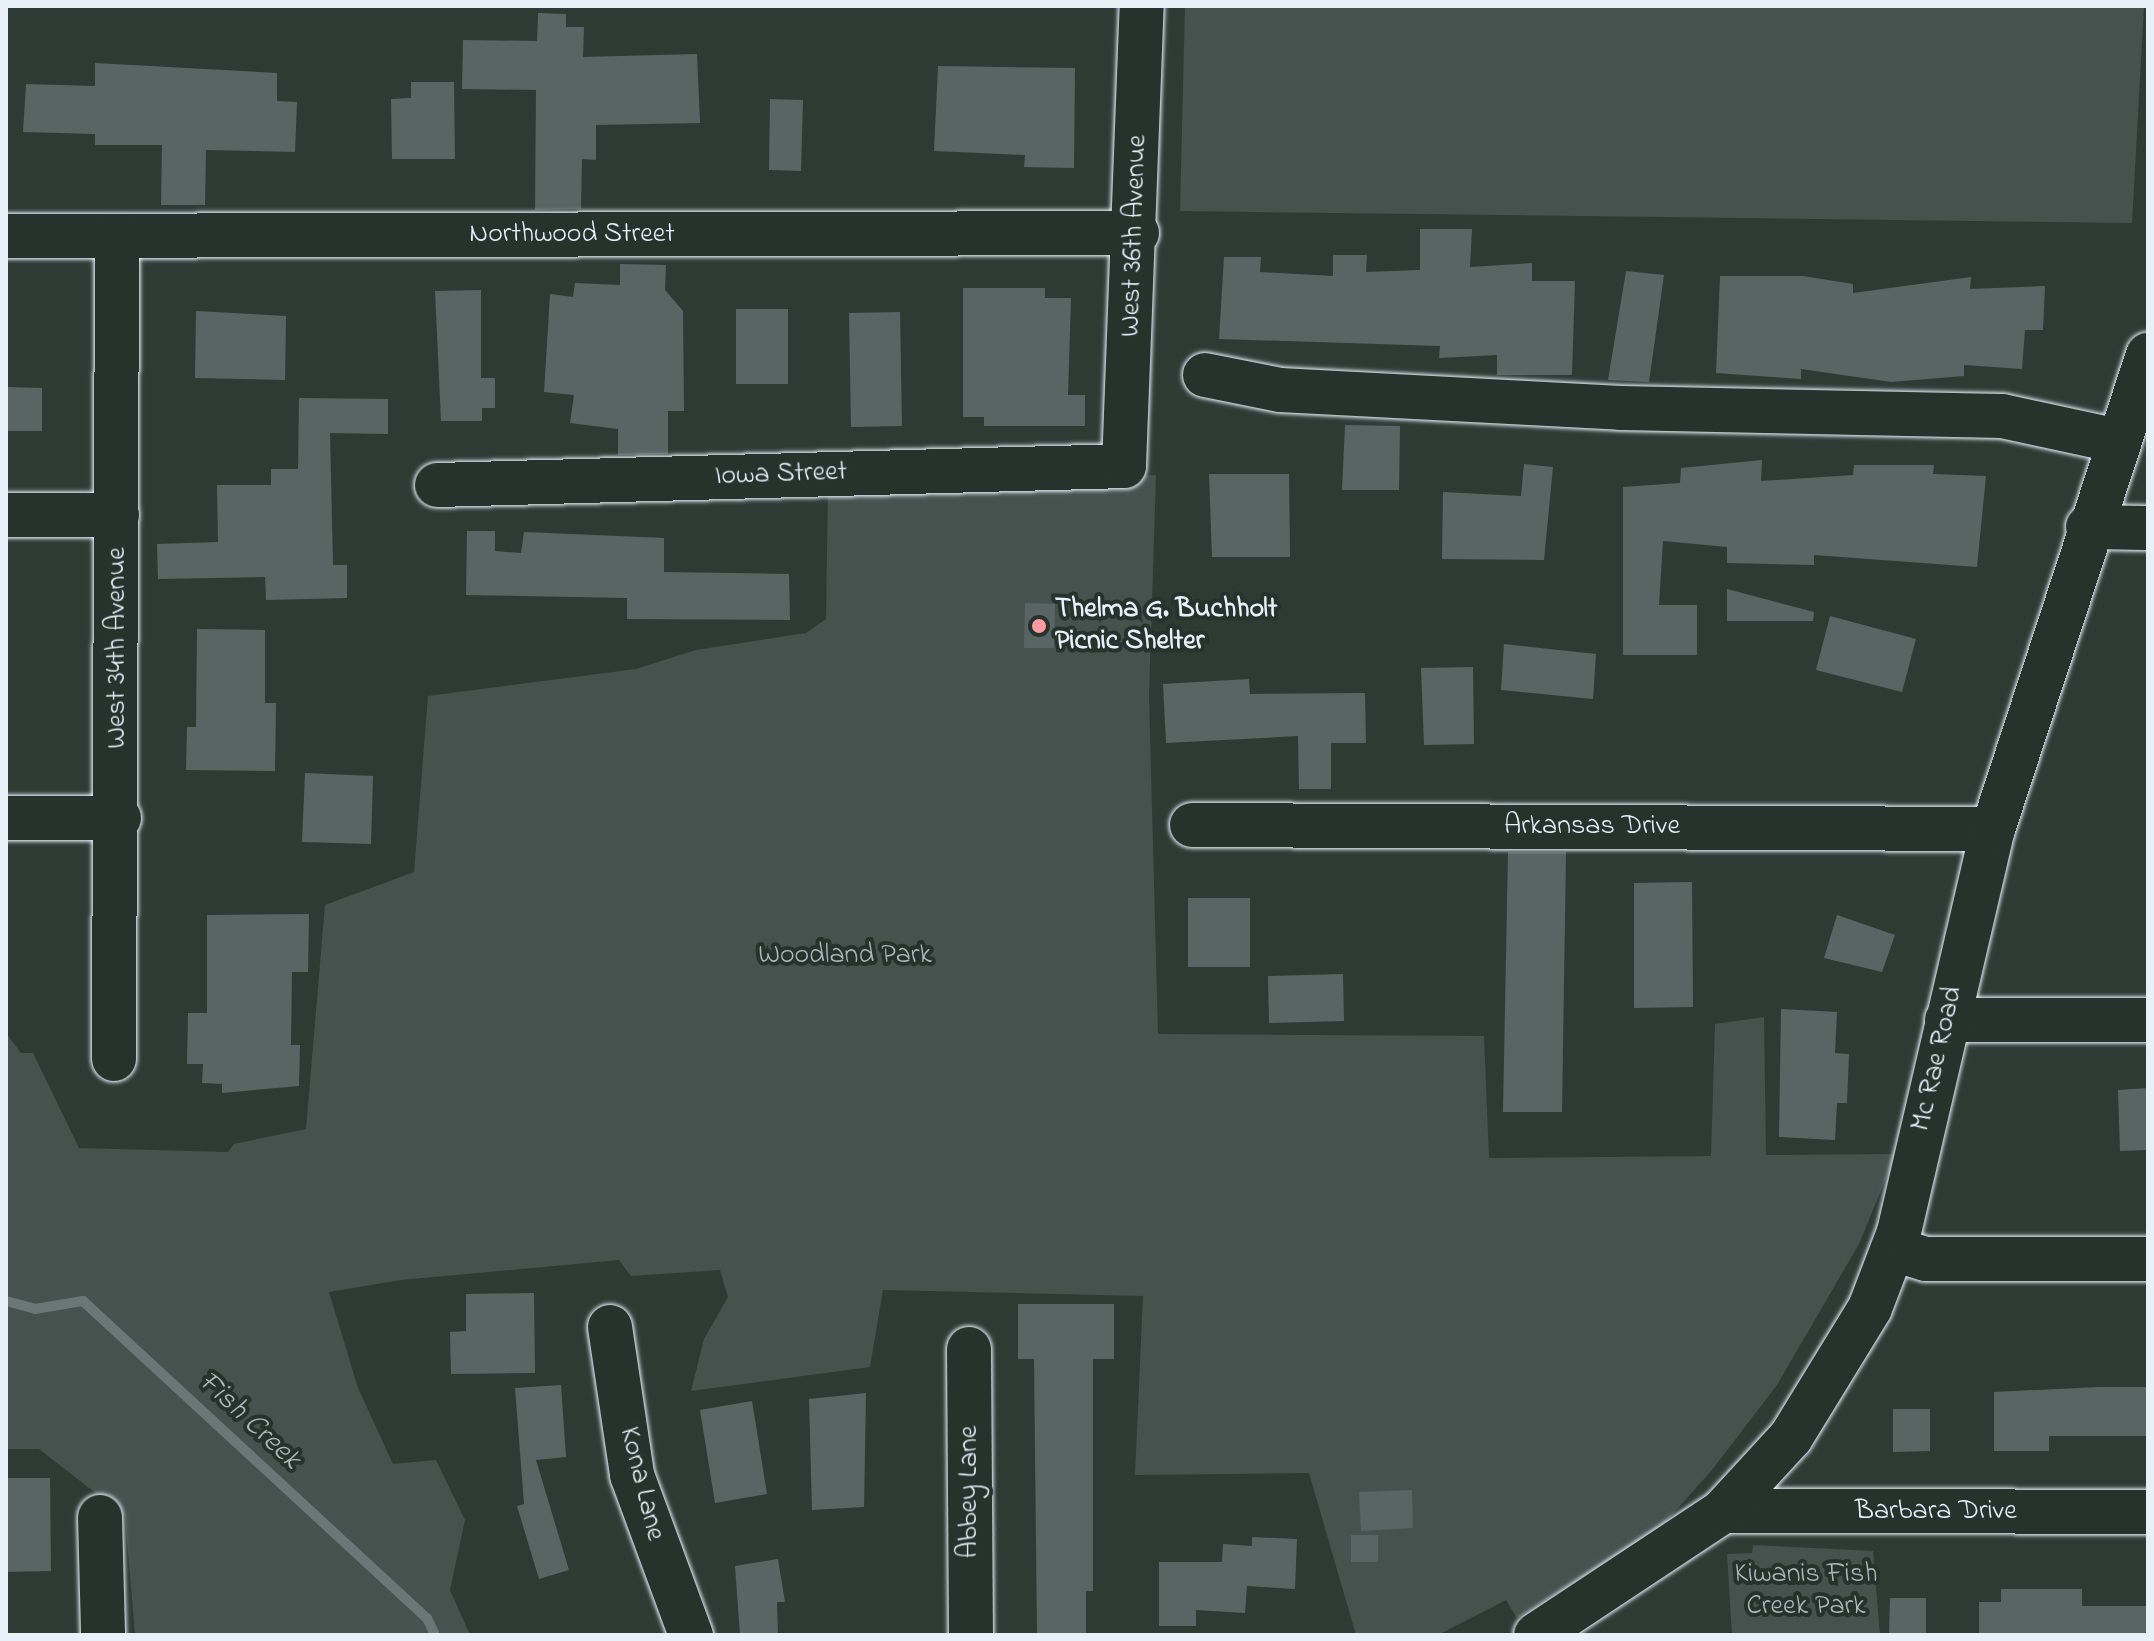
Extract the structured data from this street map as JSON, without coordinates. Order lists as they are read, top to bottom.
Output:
{
  "streets": {
    "street": [
      "Northwood Street",
      "West 36th Avenue",
      "Iowa Street",
      "West 34th Avenue",
      "Arkansas Drive",
      "Mc Rae Road",
      "Kona Lane",
      "Abbey Lane",
      "Barbara Drive"
    ]
  },
  "crossings": [
    ["Northwood Street", "West 36th Avenue"],
    ["Northwood Street", "West 34th Avenue"],
    ["West 36th Avenue", "Iowa Street"],
    ["Arkansas Drive", "Mc Rae Road"],
    ["Mc Rae Road", "Barbara Drive"]
  ],
  "water": ["Fish Creek"],
  "parks": ["Woodland Park", "Kiwanis Fish Creek Park"],
  "places": ["Thelma G. Buchholt Picnic Shelter"]
}
